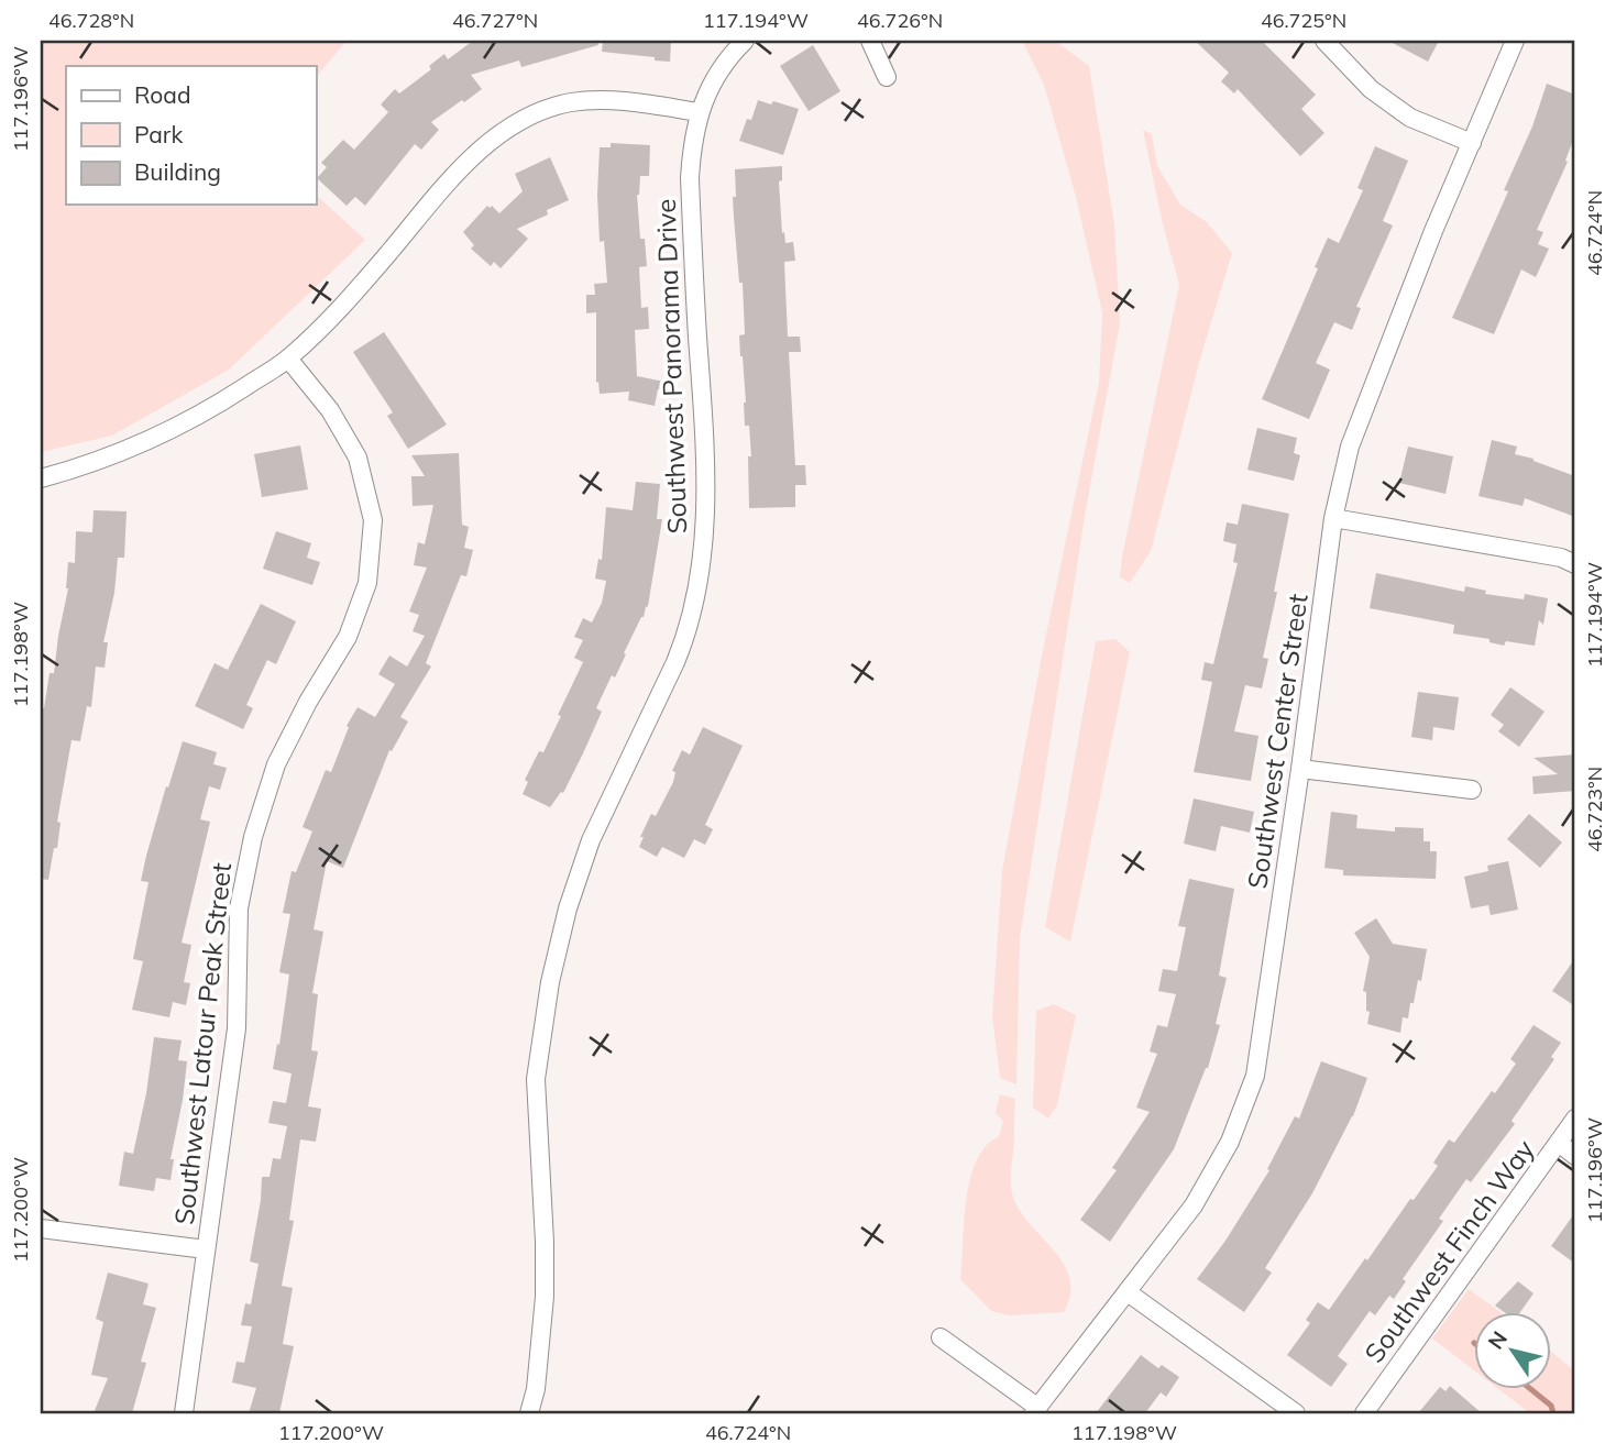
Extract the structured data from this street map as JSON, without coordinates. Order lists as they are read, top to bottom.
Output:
{
  "streets": {
    "street": [
      "Southwest Panorama Drive",
      "Southwest Center Street",
      "Southwest Latour Peak Street",
      "Southwest Finch Way"
    ]
  },
  "legend": ["Road", "Park", "Building"],
  "north": "top left",
  "coordinates": [
    "46.728°N",
    "46.727°N",
    "117.194°W",
    "46.726°N",
    "46.725°N",
    "117.196°W",
    "46.724°N",
    "117.198°W",
    "46.723°N",
    "117.200°W"
  ]
}
